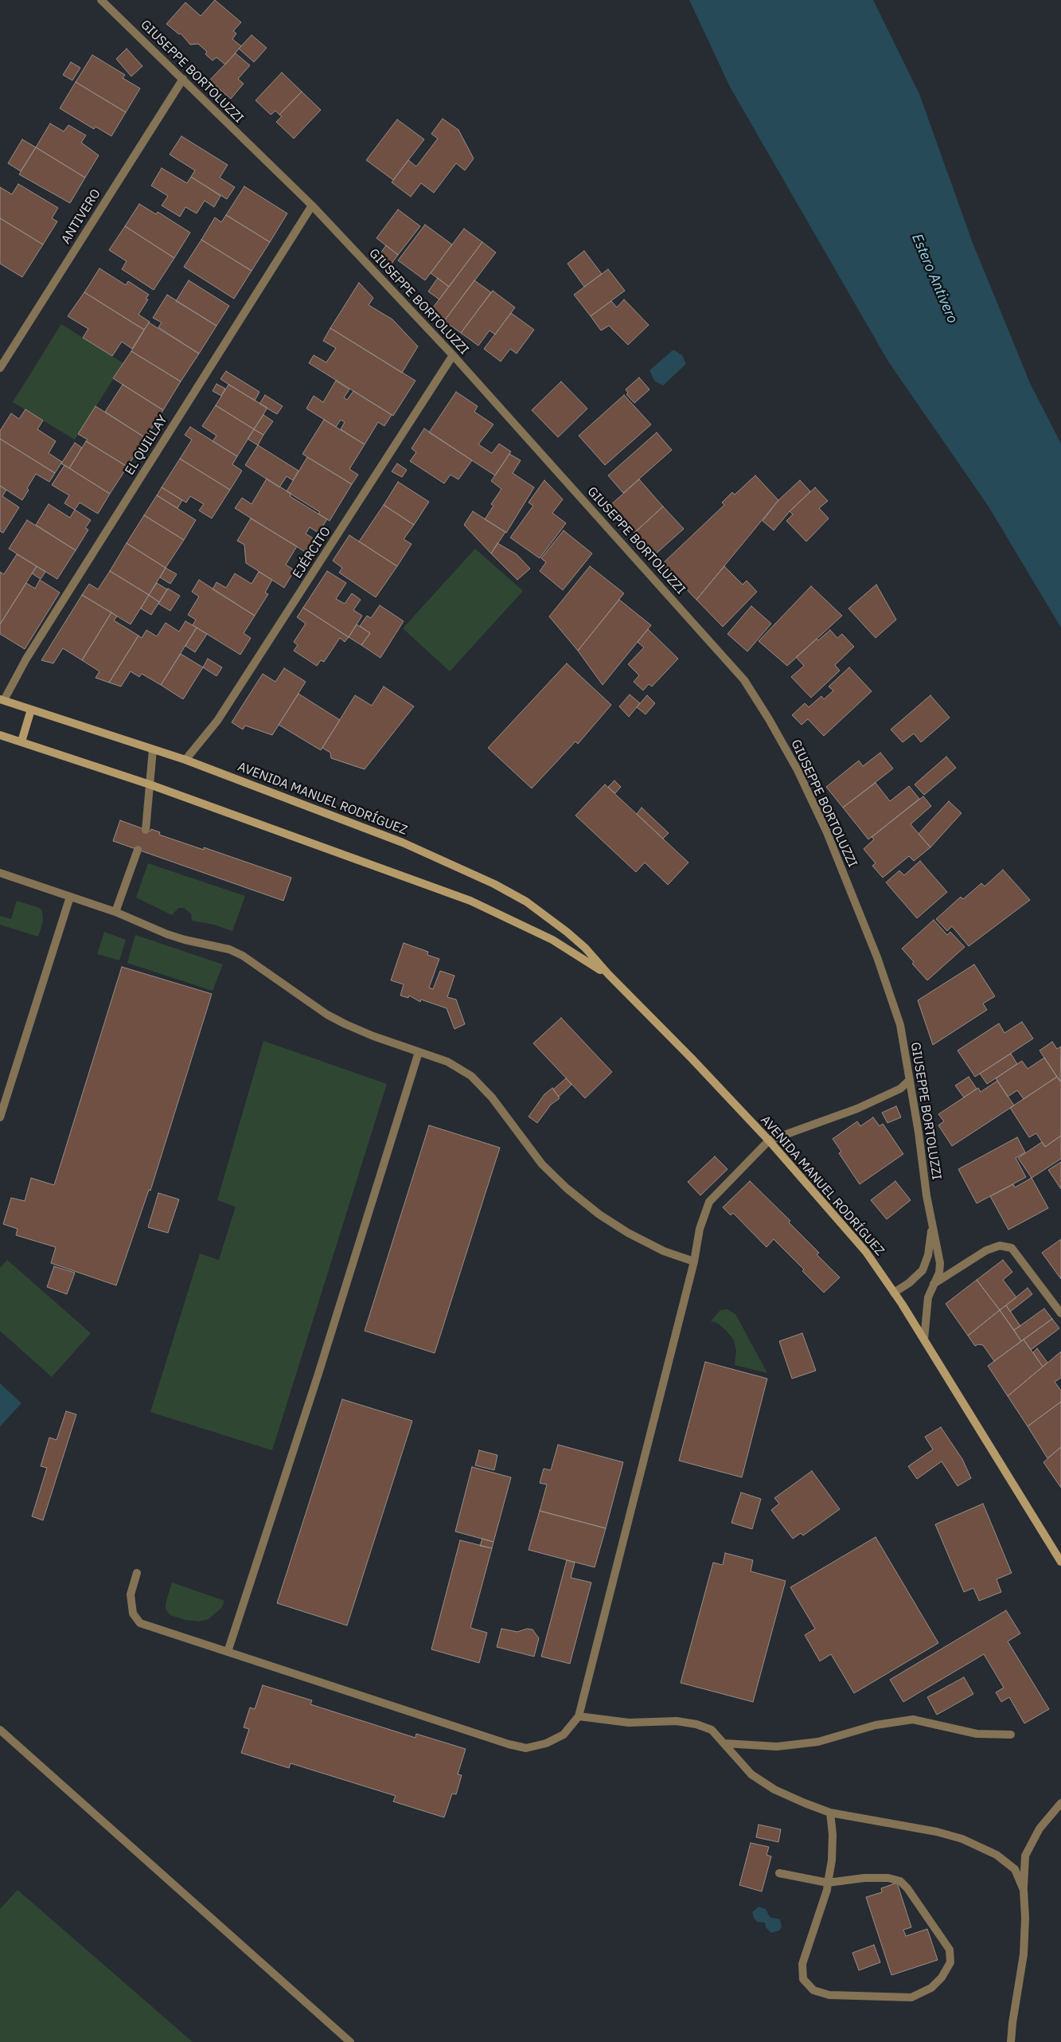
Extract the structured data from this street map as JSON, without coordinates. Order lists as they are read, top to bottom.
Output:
{
  "streets": {
    "main road": ["AVENIDA MANUEL RODRÍGUEZ"],
    "street": [
      "GIUSEPPE BORTOLUZZI",
      "ANTIVERO",
      "EL QUILLAY",
      "EJÉRCITO"
    ]
  },
  "crossings": [
    ["GIUSEPPE BORTOLUZZI", "ANTIVERO"],
    ["GIUSEPPE BORTOLUZZI", "EL QUILLAY"],
    ["GIUSEPPE BORTOLUZZI", "EJÉRCITO"],
    ["EL QUILLAY", "AVENIDA MANUEL RODRÍGUEZ"],
    ["EJÉRCITO", "AVENIDA MANUEL RODRÍGUEZ"]
  ],
  "water": ["Estero Antivero"]
}
